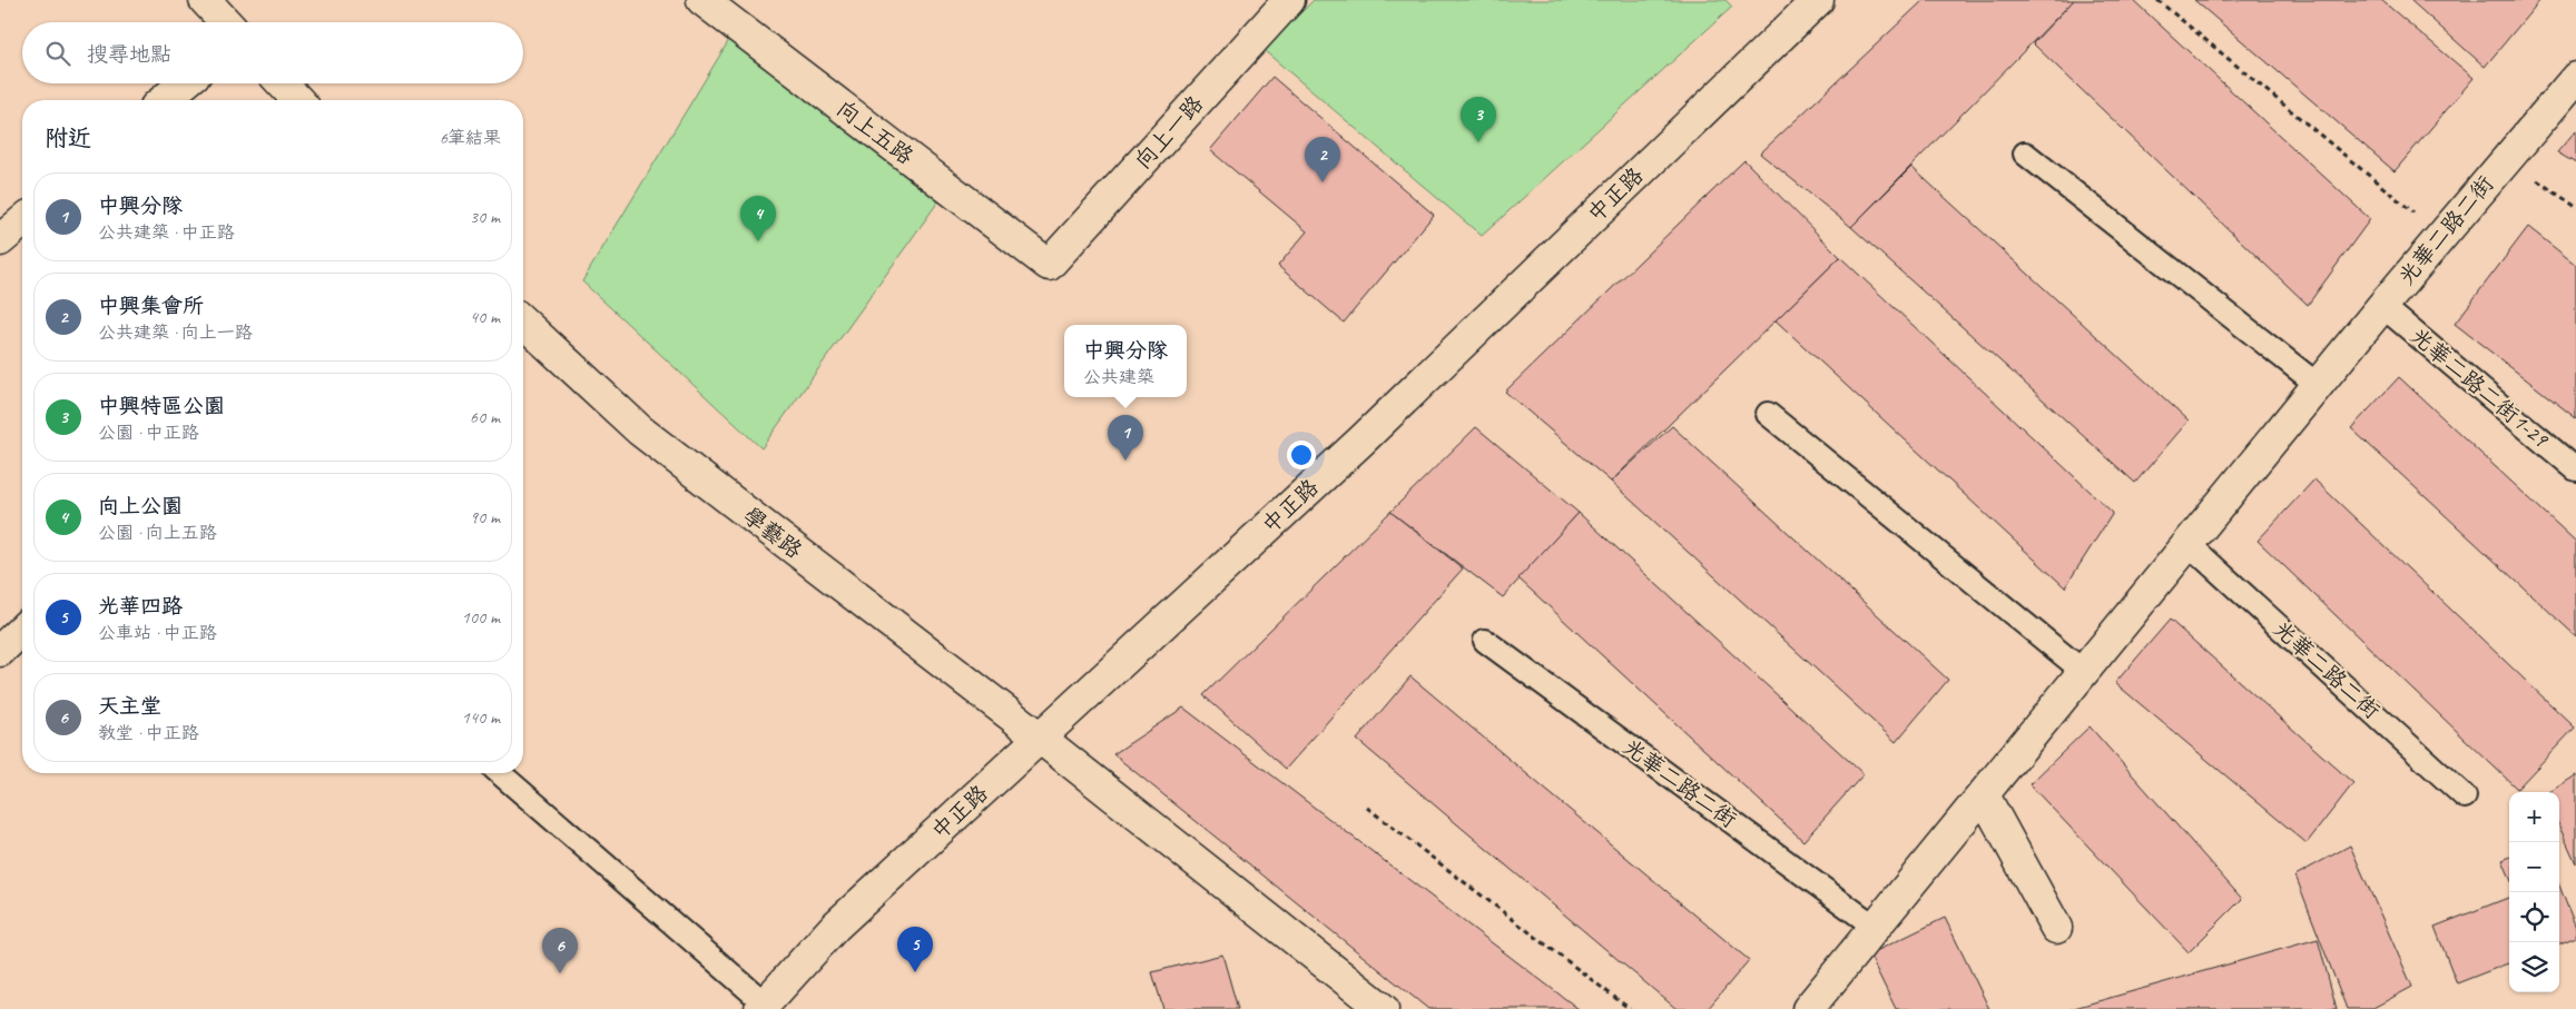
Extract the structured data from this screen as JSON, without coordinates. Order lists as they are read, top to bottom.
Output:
{
  "streets": {
    "street": [
      "向上五路",
      "向上一路",
      "中正路",
      "光華二路二街",
      "學藝路"
    ],
    "lane": ["光華二路二街1-29"]
  },
  "crossings": [
    ["向上五路", "向上一路"],
    ["中正路", "學藝路"],
    ["光華二路二街", "光華二路二街1-29"]
  ],
  "page": {
    "search": "搜尋地點",
    "pins": [
      "3",
      "2",
      "4",
      "1",
      "5",
      "6"
    ],
    "heading": ["附近", "6筆結果"],
    "list": [
      {
        "mark": "1",
        "name": "中興分隊",
        "note": "公共建築 · 中正路",
        "value": "30 m"
      },
      {
        "mark": "2",
        "name": "中興集會所",
        "note": "公共建築 · 向上一路",
        "value": "40 m"
      },
      {
        "mark": "3",
        "name": "中興特區公園",
        "note": "公園 · 中正路",
        "value": "60 m"
      },
      {
        "mark": "4",
        "name": "向上公園",
        "note": "公園 · 向上五路",
        "value": "90 m"
      },
      {
        "mark": "5",
        "name": "光華四路",
        "note": "公車站 · 中正路",
        "value": "100 m"
      },
      {
        "mark": "6",
        "name": "天主堂",
        "note": "教堂 · 中正路",
        "value": "140 m"
      }
    ],
    "popup": ["中興分隊", "公共建築"],
    "map_buttons": ["+", "−"]
  }
}
